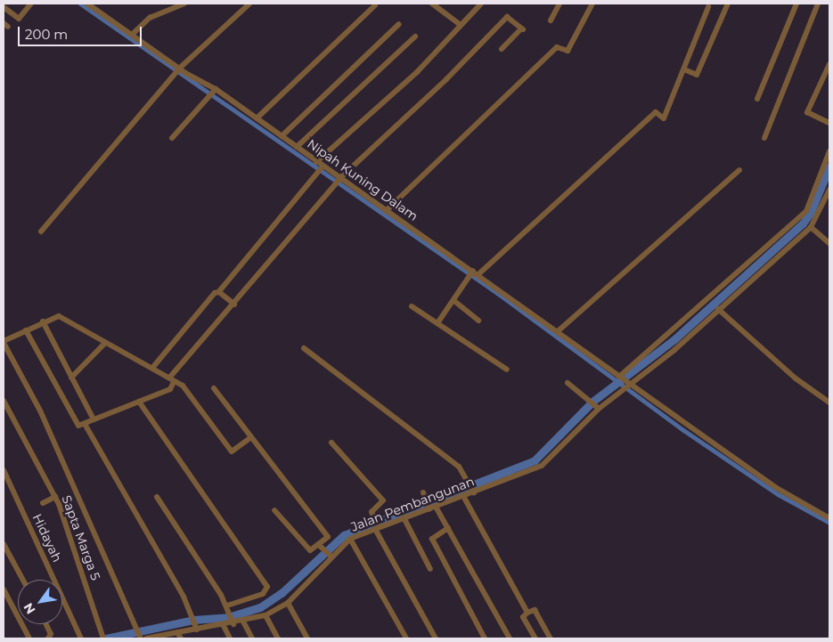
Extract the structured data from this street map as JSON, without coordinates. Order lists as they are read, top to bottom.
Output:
{
  "streets": {
    "street": [
      "Nipah Kuning Dalam",
      "Jalan Pembangunan",
      "Hidayah",
      "Sapta Marga 5"
    ]
  },
  "crossings": [
    ["Nipah Kuning Dalam", "Jalan Pembangunan"]
  ],
  "scale_bar": "200 m",
  "north": "bottom left"
}
